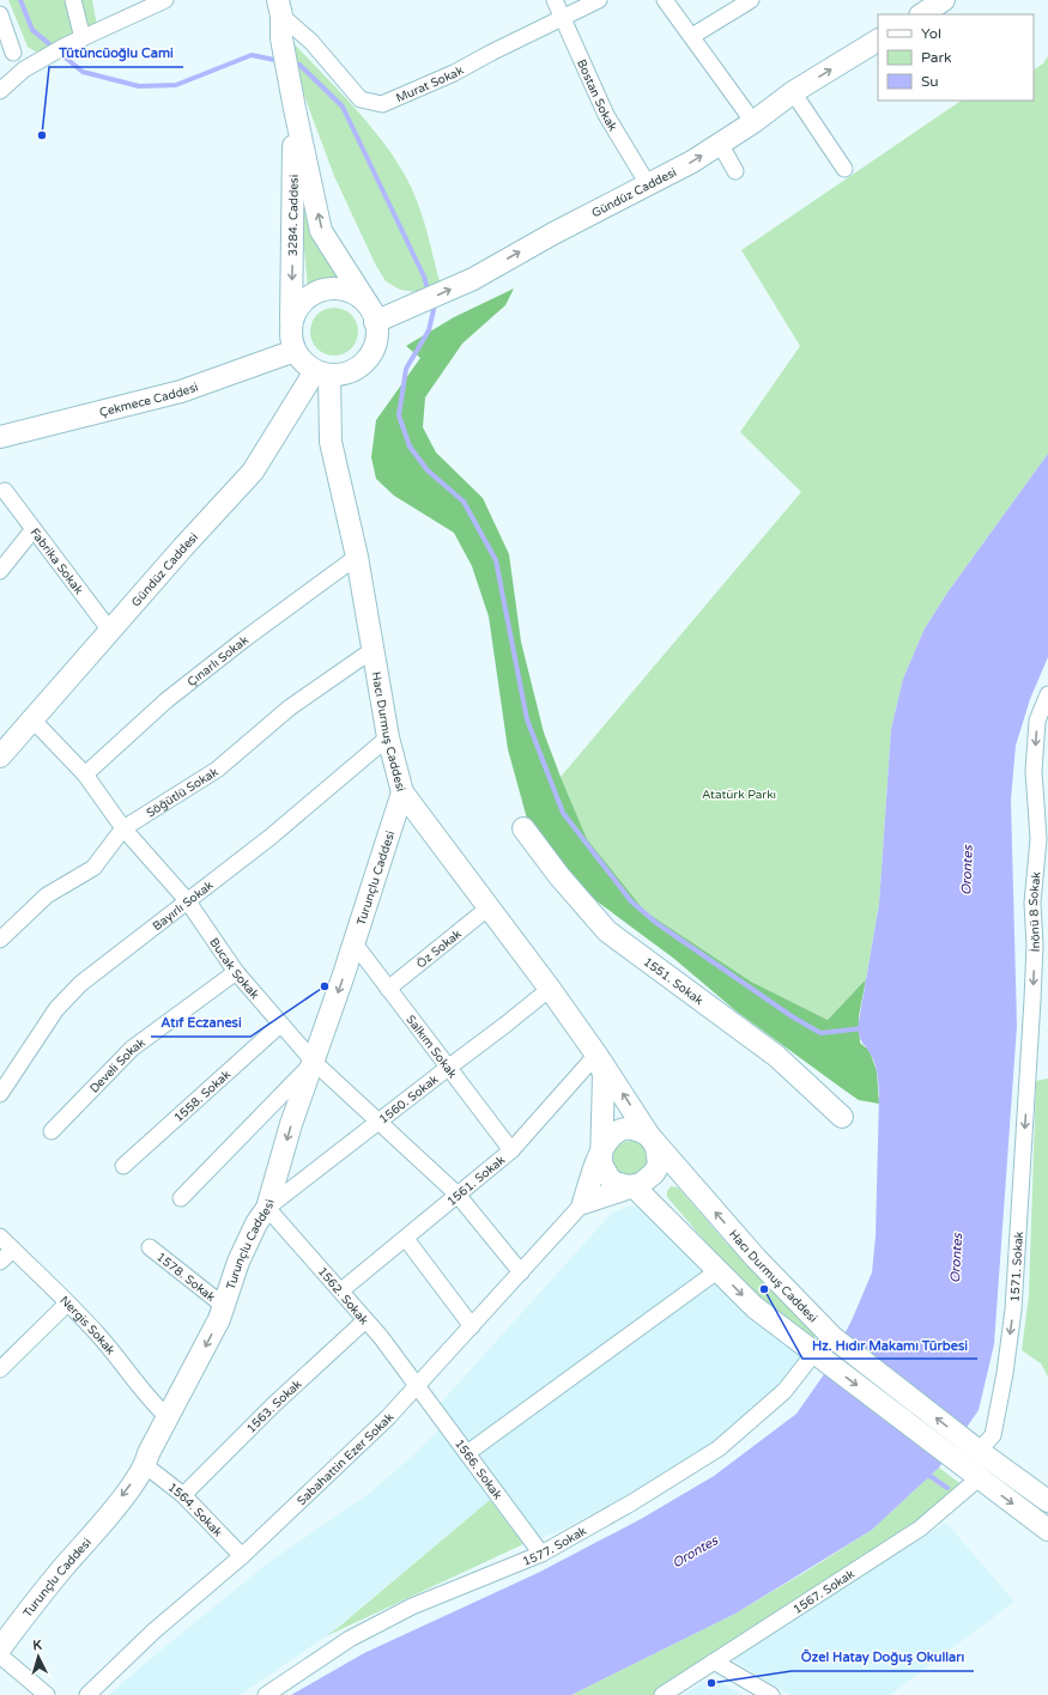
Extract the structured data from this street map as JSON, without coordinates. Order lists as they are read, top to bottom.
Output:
{
  "streets": {
    "main road": [
      "Gündüz Caddesi",
      "3284. Caddesi",
      "Çekmece Caddesi",
      "Hacı Durmuş Caddesi",
      "Turunçlu Caddesi",
      "1551. Sokak",
      "Sabahattin Ezer Sokak"
    ],
    "street": [
      "Murat Sokak",
      "Bostan Sokak",
      "Fabrika Sokak",
      "Çınarlı Sokak",
      "Söğütlü Sokak",
      "Bayırlı Sokak",
      "İnönü 8 Sokak",
      "Öz Sokak",
      "Bucak Sokak",
      "Salkım Sokak",
      "Develi Sokak",
      "1558. Sokak",
      "1560. Sokak",
      "1561. Sokak",
      "1571. Sokak",
      "1578. Sokak",
      "1562. Sokak",
      "Nergis Sokak",
      "1563. Sokak",
      "1566. Sokak",
      "1564. Sokak",
      "1577. Sokak",
      "1567. Sokak"
    ]
  },
  "crossings": [
    ["Murat Sokak", "Bostan Sokak"],
    ["Murat Sokak", "3284. Caddesi"],
    ["Bostan Sokak", "Gündüz Caddesi"],
    ["Gündüz Caddesi", "3284. Caddesi"],
    ["Gündüz Caddesi", "Çekmece Caddesi"],
    ["Gündüz Caddesi", "Fabrika Sokak"],
    ["Gündüz Caddesi", "Hacı Durmuş Caddesi"],
    ["Gündüz Caddesi", "Bucak Sokak"],
    ["3284. Caddesi", "Çekmece Caddesi"],
    ["3284. Caddesi", "Hacı Durmuş Caddesi"],
    ["Çekmece Caddesi", "Hacı Durmuş Caddesi"],
    ["Çınarlı Sokak", "Hacı Durmuş Caddesi"],
    ["Çınarlı Sokak", "Bucak Sokak"],
    ["Hacı Durmuş Caddesi", "Söğütlü Sokak"],
    ["Hacı Durmuş Caddesi", "Turunçlu Caddesi"],
    ["Hacı Durmuş Caddesi", "Bayırlı Sokak"],
    ["Hacı Durmuş Caddesi", "Öz Sokak"],
    ["Hacı Durmuş Caddesi", "1560. Sokak"],
    ["Hacı Durmuş Caddesi", "1561. Sokak"],
    ["Hacı Durmuş Caddesi", "1571. Sokak"],
    ["Hacı Durmuş Caddesi", "Sabahattin Ezer Sokak"],
    ["Hacı Durmuş Caddesi", "1577. Sokak"],
    ["Hacı Durmuş Caddesi", "1567. Sokak"],
    ["Söğütlü Sokak", "Bucak Sokak"],
    ["Turunçlu Caddesi", "Bucak Sokak"],
    ["Turunçlu Caddesi", "Salkım Sokak"],
    ["Turunçlu Caddesi", "1560. Sokak"],
    ["Turunçlu Caddesi", "1578. Sokak"],
    ["Turunçlu Caddesi", "1562. Sokak"],
    ["Turunçlu Caddesi", "Nergis Sokak"],
    ["Turunçlu Caddesi", "1564. Sokak"],
    ["Bayırlı Sokak", "Bucak Sokak"],
    ["İnönü 8 Sokak", "1571. Sokak"],
    ["Öz Sokak", "Salkım Sokak"],
    ["Bucak Sokak", "Develi Sokak"],
    ["Bucak Sokak", "1558. Sokak"],
    ["Bucak Sokak", "1560. Sokak"],
    ["Bucak Sokak", "1561. Sokak"],
    ["Bucak Sokak", "Sabahattin Ezer Sokak"],
    ["Salkım Sokak", "1560. Sokak"],
    ["Salkım Sokak", "1561. Sokak"],
    ["1560. Sokak", "1562. Sokak"],
    ["1561. Sokak", "1562. Sokak"],
    ["1562. Sokak", "1563. Sokak"],
    ["1562. Sokak", "Sabahattin Ezer Sokak"],
    ["1562. Sokak", "1566. Sokak"],
    ["1563. Sokak", "1564. Sokak"],
    ["Sabahattin Ezer Sokak", "1566. Sokak"],
    ["Sabahattin Ezer Sokak", "1564. Sokak"],
    ["1566. Sokak", "1577. Sokak"]
  ],
  "one_way": [
    "Gündüz Caddesi",
    "Turunçlu Caddesi",
    "İnönü 8 Sokak",
    "1571. Sokak"
  ],
  "water": ["Orontes"],
  "parks": ["Atatürk Parkı"],
  "places": [
    "Tütüncüoğlu Cami",
    "Atıf Eczanesi",
    "Hz. Hıdır Makamı Türbesi",
    "Özel Hatay Doğuş Okulları"
  ],
  "legend": ["Yol", "Park", "Su"],
  "north": "top"
}
